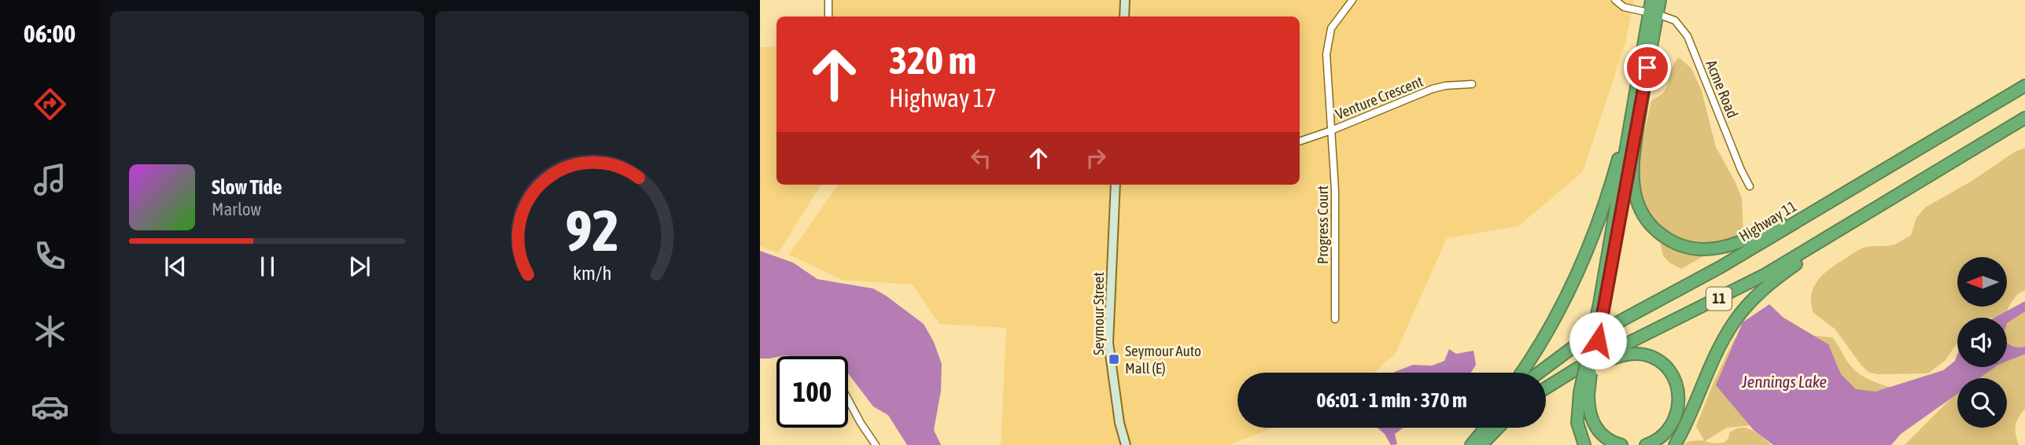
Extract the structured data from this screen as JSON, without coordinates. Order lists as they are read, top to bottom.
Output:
{
  "streets": {
    "highway": ["Highway 11", "11"],
    "street": [
      "Acme Road",
      "Venture Crescent",
      "Progress Court",
      "Seymour Street"
    ]
  },
  "crossings": [
    ["Venture Crescent", "Progress Court"]
  ],
  "water": ["Jennings Lake"],
  "places": {
    "transit": ["Seymour Auto Mall (E)"]
  },
  "north": "left",
  "page": {
    "tabs": "06:00",
    "turn": ["320 m", "Highway 17"],
    "song": ["Slow Tide", "Marlow"],
    "limit": "100",
    "trip": "06:01 · 1 min · 370 m",
    "gauge": ["92", "km/h"]
  }
}
